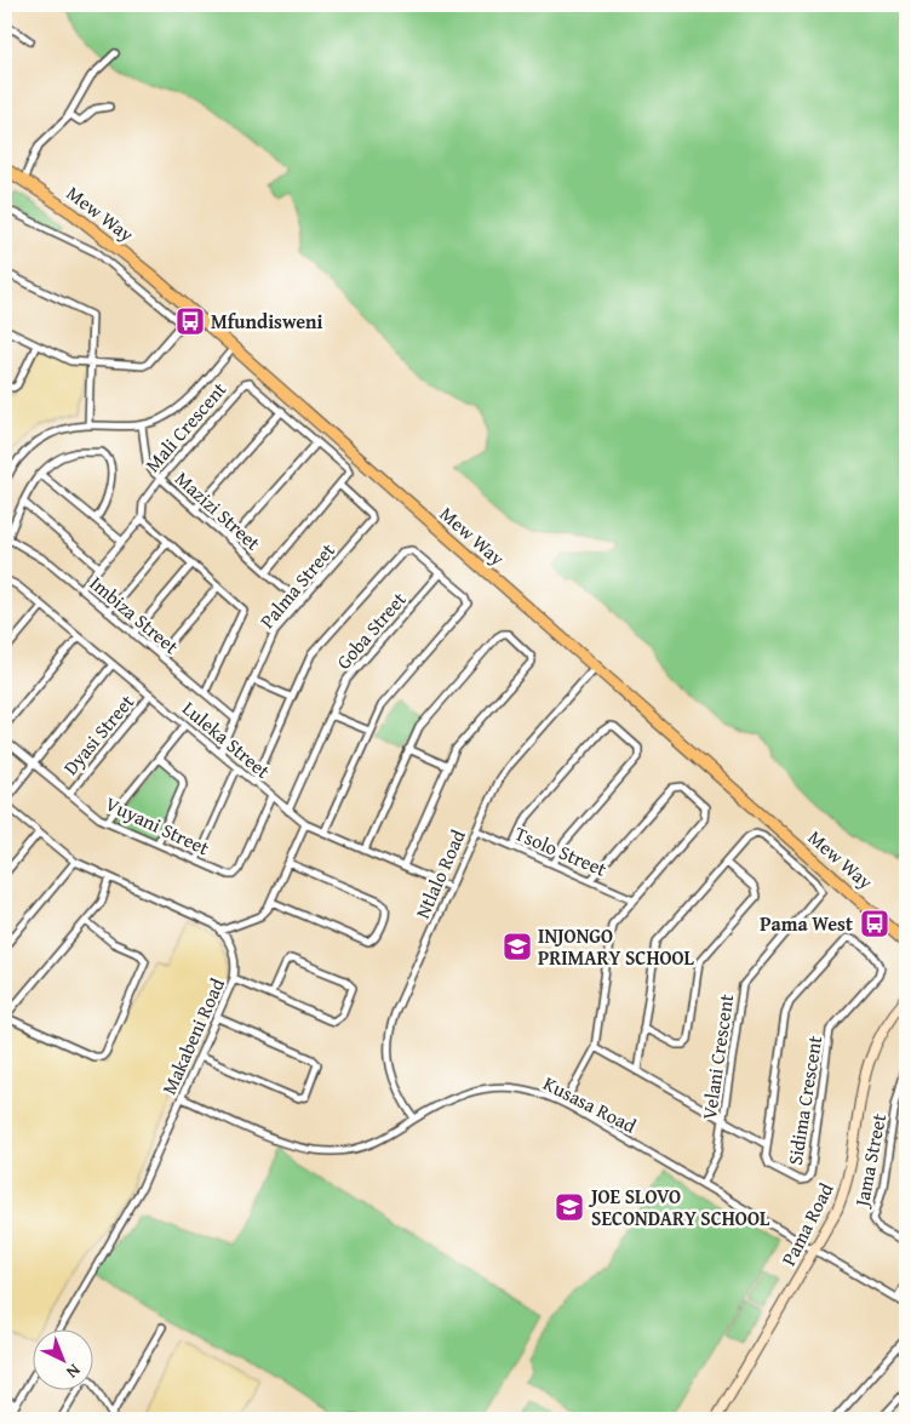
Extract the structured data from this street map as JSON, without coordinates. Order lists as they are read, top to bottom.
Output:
{
  "streets": {
    "main road": ["Mew Way"],
    "street": [
      "Mali Crescent",
      "Mazizi Street",
      "Palma Street",
      "Imbiza Street",
      "Goba Street",
      "Dyasi Street",
      "Luleka Street",
      "Vuyani Street",
      "Tsolo Street",
      "Ntlalo Road",
      "Makabeni Road",
      "Velani Crescent",
      "Sidima Crescent",
      "Kusasa Road",
      "Jama Street",
      "Pama Road"
    ]
  },
  "crossings": [
    ["Mew Way", "Ntlalo Road"],
    ["Mali Crescent", "Mazizi Street"],
    ["Mali Crescent", "Palma Street"],
    ["Mali Crescent", "Imbiza Street"],
    ["Mazizi Street", "Palma Street"],
    ["Palma Street", "Imbiza Street"],
    ["Palma Street", "Luleka Street"],
    ["Goba Street", "Luleka Street"],
    ["Dyasi Street", "Luleka Street"],
    ["Dyasi Street", "Vuyani Street"],
    ["Luleka Street", "Vuyani Street"],
    ["Luleka Street", "Ntlalo Road"],
    ["Tsolo Street", "Ntlalo Road"],
    ["Ntlalo Road", "Kusasa Road"],
    ["Makabeni Road", "Kusasa Road"],
    ["Velani Crescent", "Kusasa Road"],
    ["Kusasa Road", "Pama Road"]
  ],
  "places": {
    "bus stop": ["Mfundisweni", "Pama West"],
    "school or university": ["INJONGO PRIMARY SCHOOL", "JOE SLOVO SECONDARY SCHOOL"]
  },
  "north": "bottom right"
}
